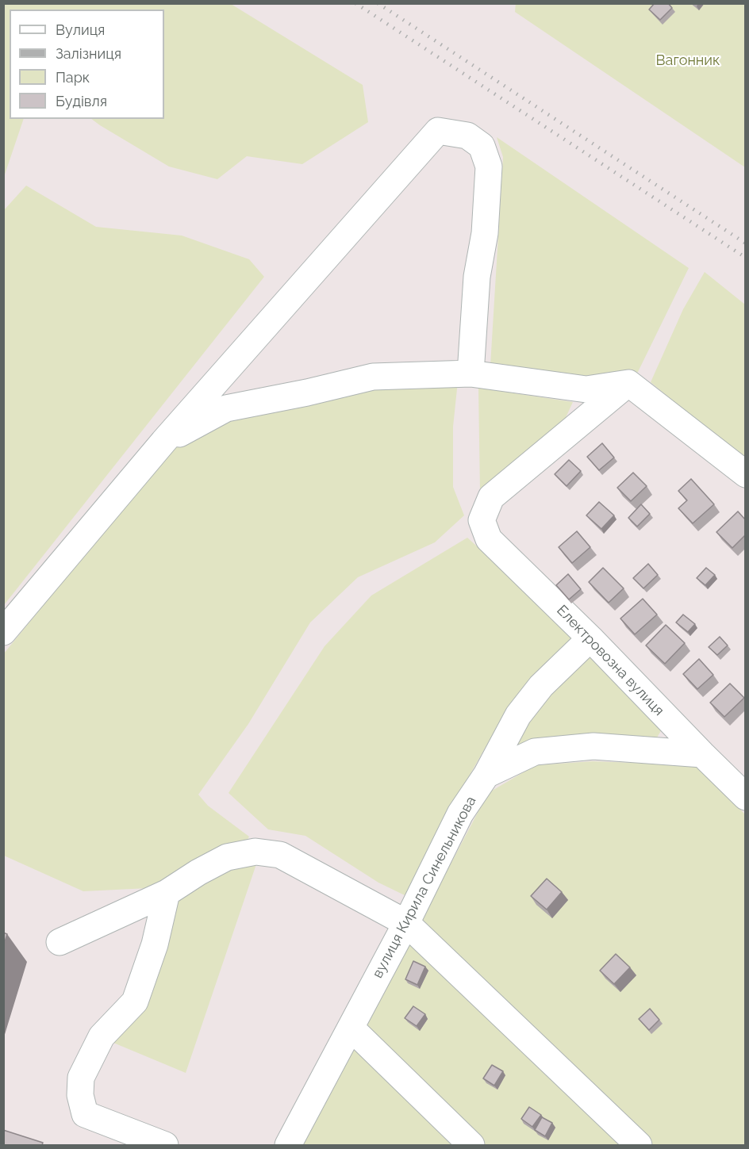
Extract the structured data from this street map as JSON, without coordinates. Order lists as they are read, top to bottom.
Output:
{
  "streets": {
    "street": ["Електровозна вулиця", "вулиця Кирила Синельникова"]
  },
  "crossings": [
    ["Електровозна вулиця", "вулиця Кирила Синельникова"]
  ],
  "parks": ["Вагонник"],
  "legend": [
    "Вулиця",
    "Залізниця",
    "Парк",
    "Будівля"
  ]
}
